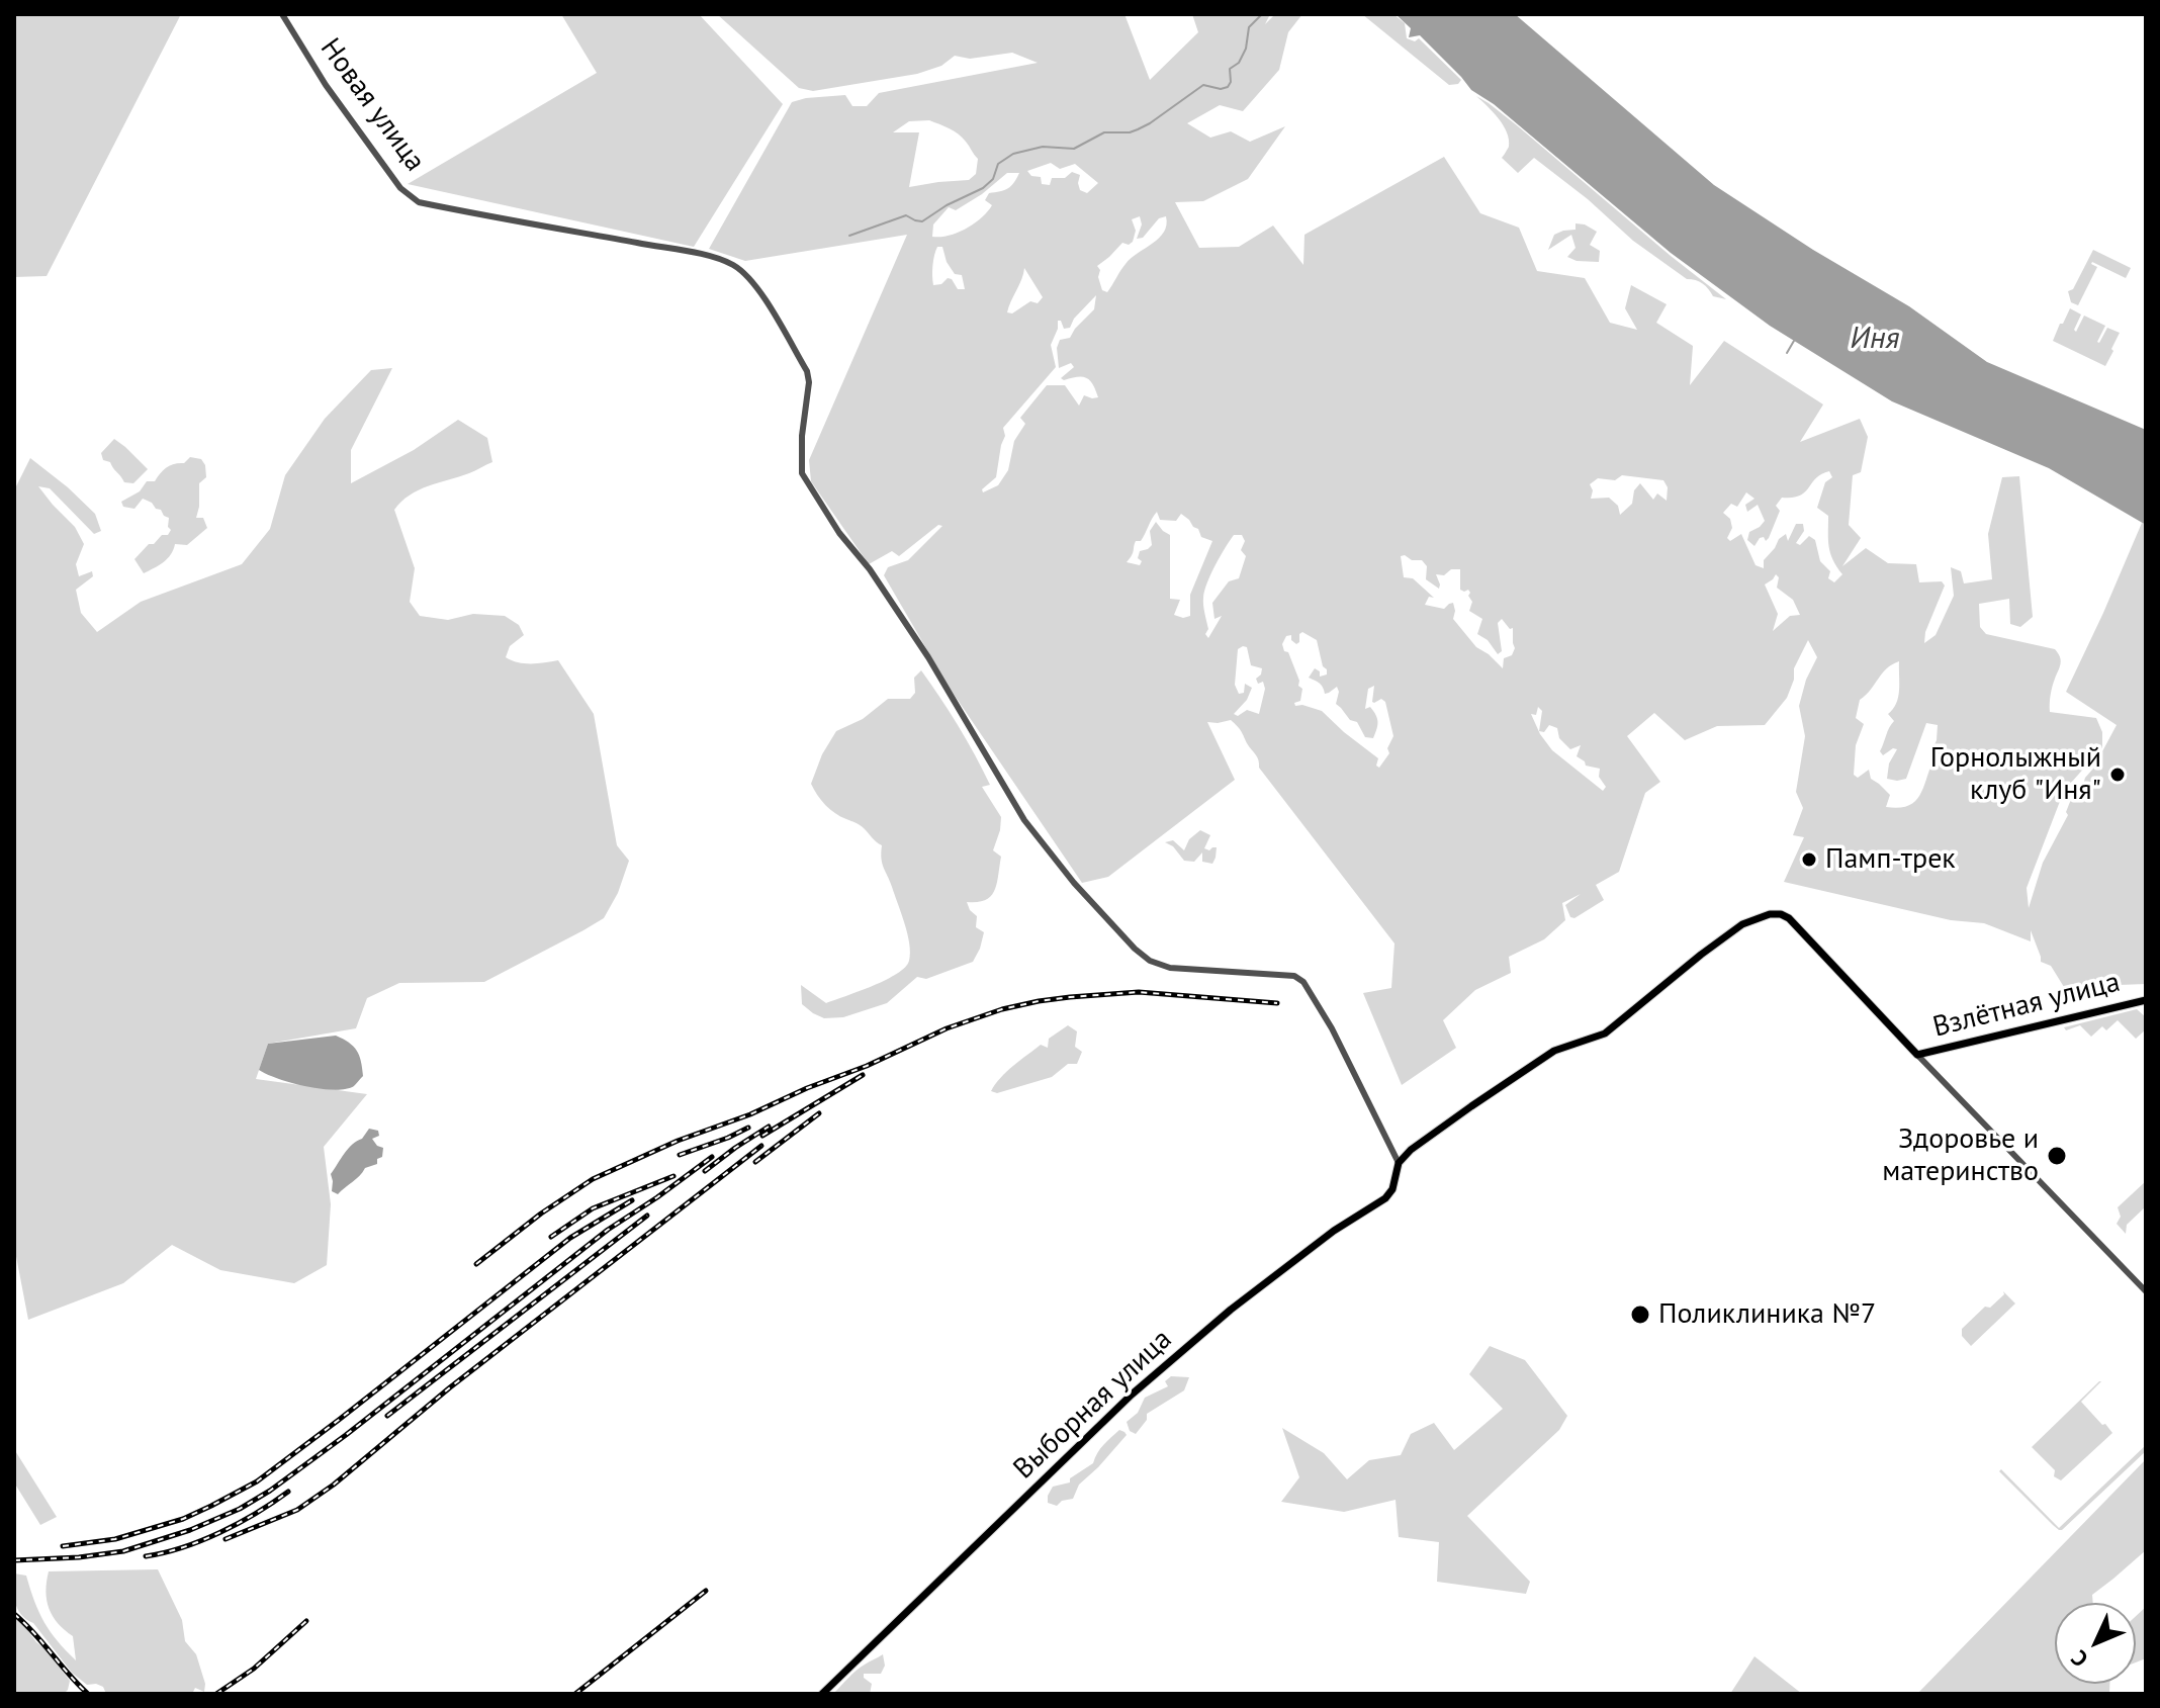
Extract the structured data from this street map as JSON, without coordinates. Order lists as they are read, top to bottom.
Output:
{
  "streets": {
    "main road": ["Взлётная улица", "Выборная улица"],
    "street": ["Новая улица"]
  },
  "crossings": [
    ["Новая улица", "Выборная улица"]
  ],
  "water": ["Иня"],
  "places": [
    "Горнолыжный клуб \"Иня\"",
    "Памп-трек",
    "Здоровье и материнство",
    "Поликлиника №7"
  ],
  "north": "bottom left"
}
